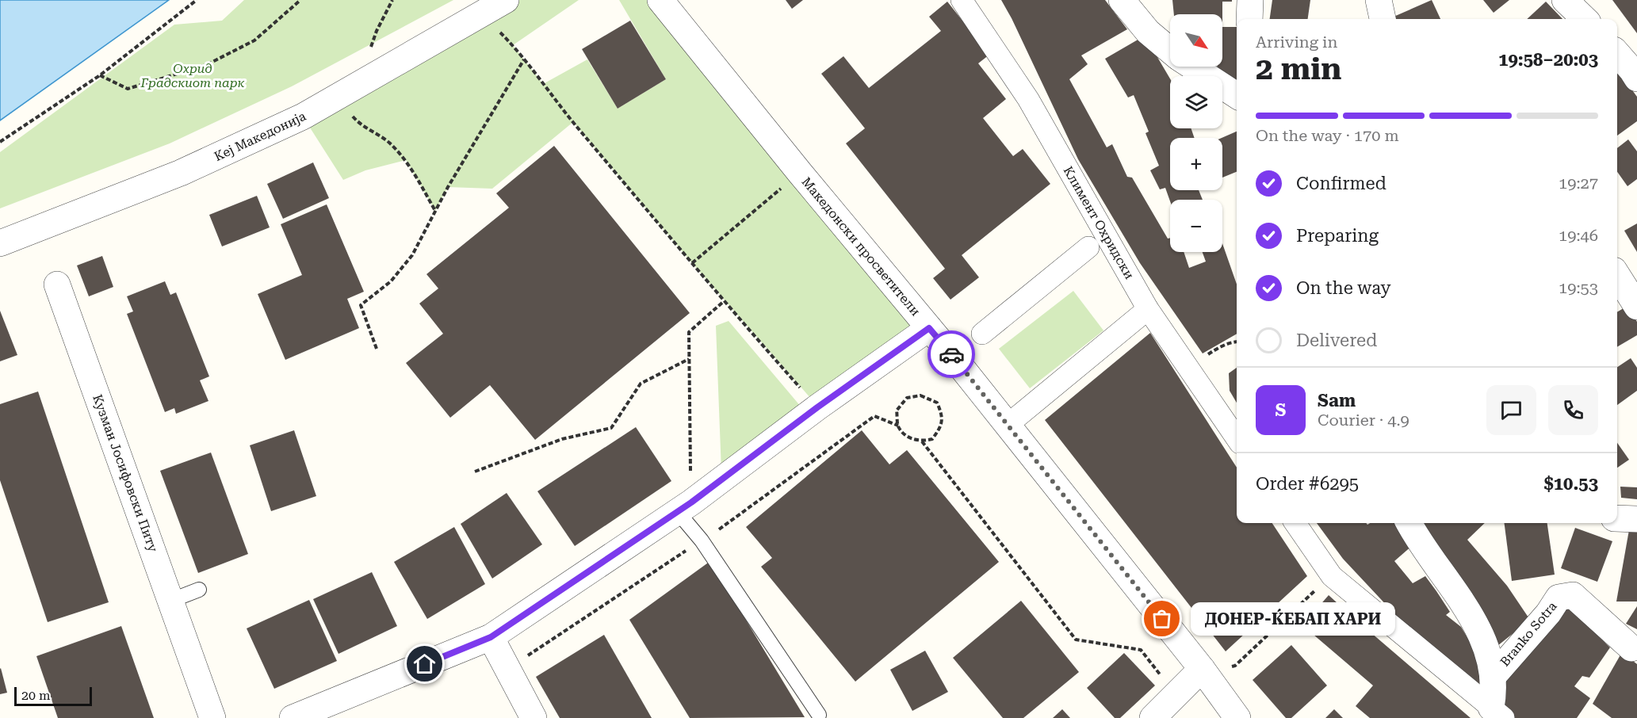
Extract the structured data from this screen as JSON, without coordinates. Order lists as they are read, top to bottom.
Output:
{
  "streets": {
    "street": [
      "Кеј Македонија",
      "Климент Охридски",
      "Македонски просветители",
      "Кузман Јосифовски Питу",
      "Branko Sotra"
    ]
  },
  "parks": ["Охрид Градскиот парк"],
  "places": ["ДОНЕР-ЌЕБАП ХАРИ"],
  "scale_bar": "20 m",
  "north": "bottom right",
  "page": {
    "map_buttons": ["+", "−"],
    "heading": ["2 min", "Arriving in", "19:58–20:03"],
    "panel": [
      "Sam",
      "Courier · 4.9",
      "Order #6295",
      "$10.53"
    ],
    "bar": "On the way · 170 m",
    "list": [
      ["Confirmed", "19:27"],
      ["Preparing", "19:46"],
      ["On the way", "19:53"],
      "Delivered"
    ],
    "round": "S",
    "bubble": "ДОНЕР-ЌЕБАП ХАРИ",
    "scale": "20 m"
  }
}
